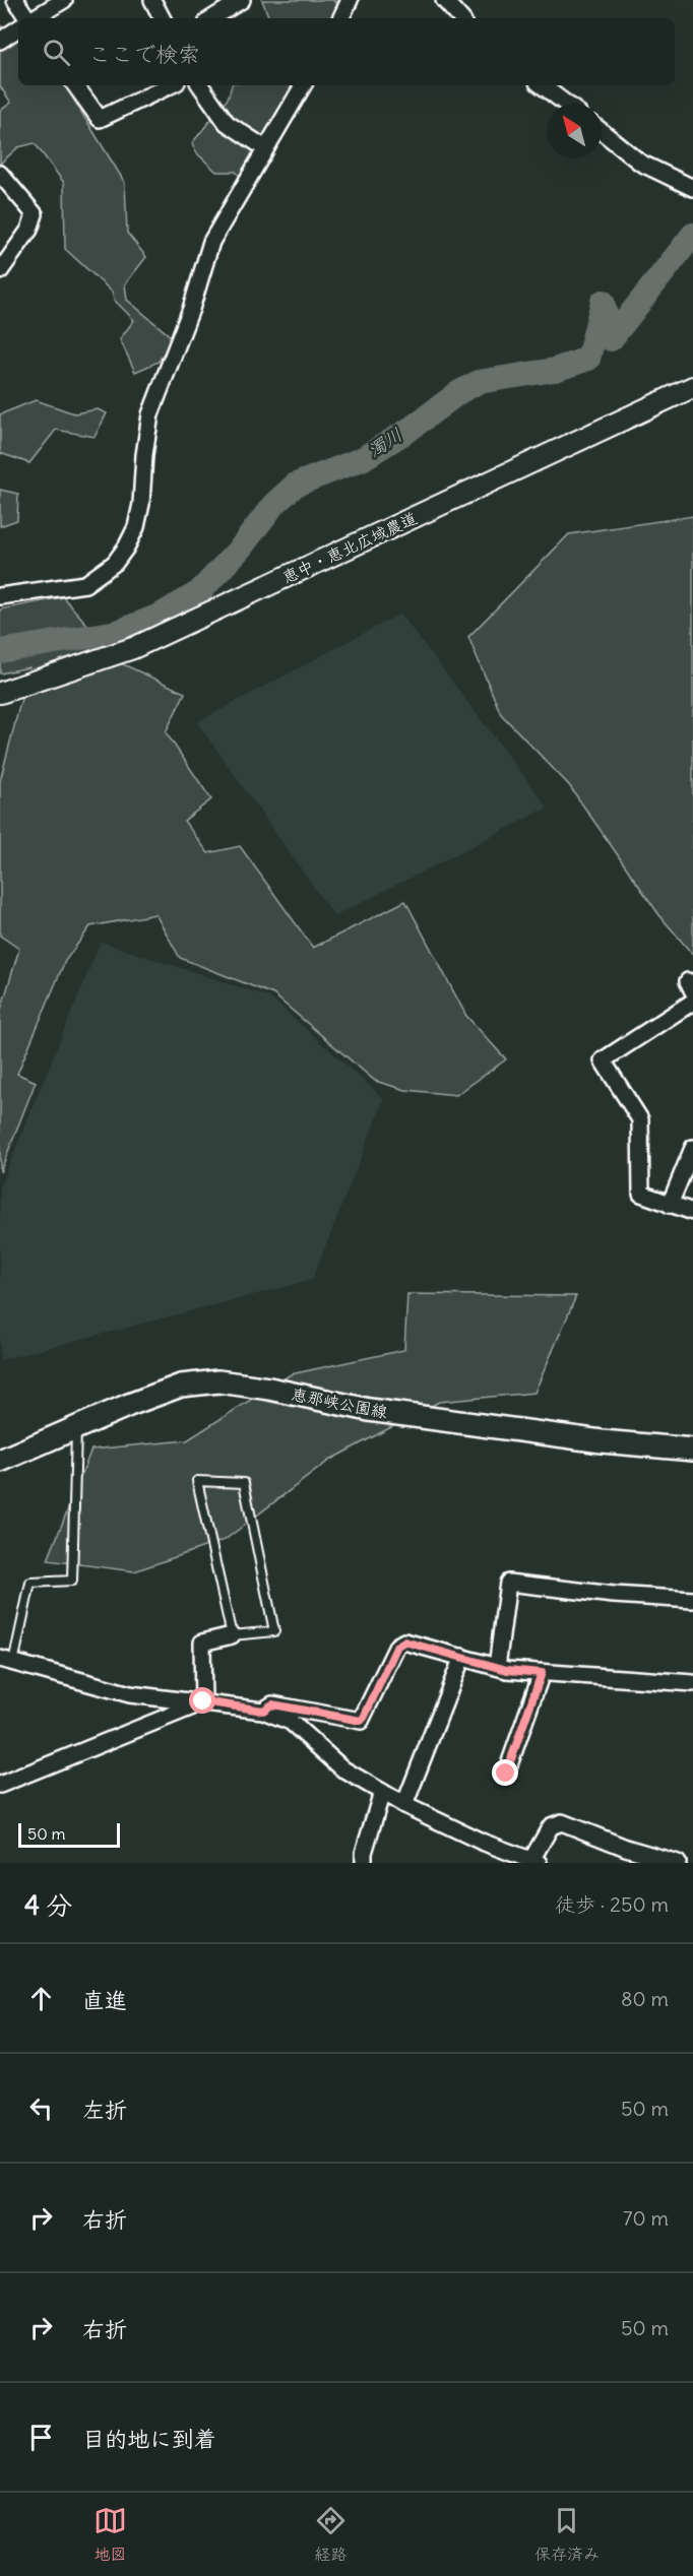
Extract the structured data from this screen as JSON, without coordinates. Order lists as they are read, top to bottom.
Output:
{
  "streets": {
    "main road": ["恵那峡公園線"],
    "street": ["恵中・恵北広域農道"]
  },
  "water": ["濁川"],
  "scale_bar": "50 m",
  "north": "top left",
  "page": {
    "search": "ここで検索",
    "scale": "50 m",
    "heading": ["4 分", "徒歩 · 250 m"],
    "list": [
      ["直進", "80 m"],
      ["左折", "50 m"],
      ["右折", "70 m"],
      ["右折", "50 m"],
      "目的地に到着"
    ],
    "nav": ["地図", "経路", "保存済み"]
  }
}
